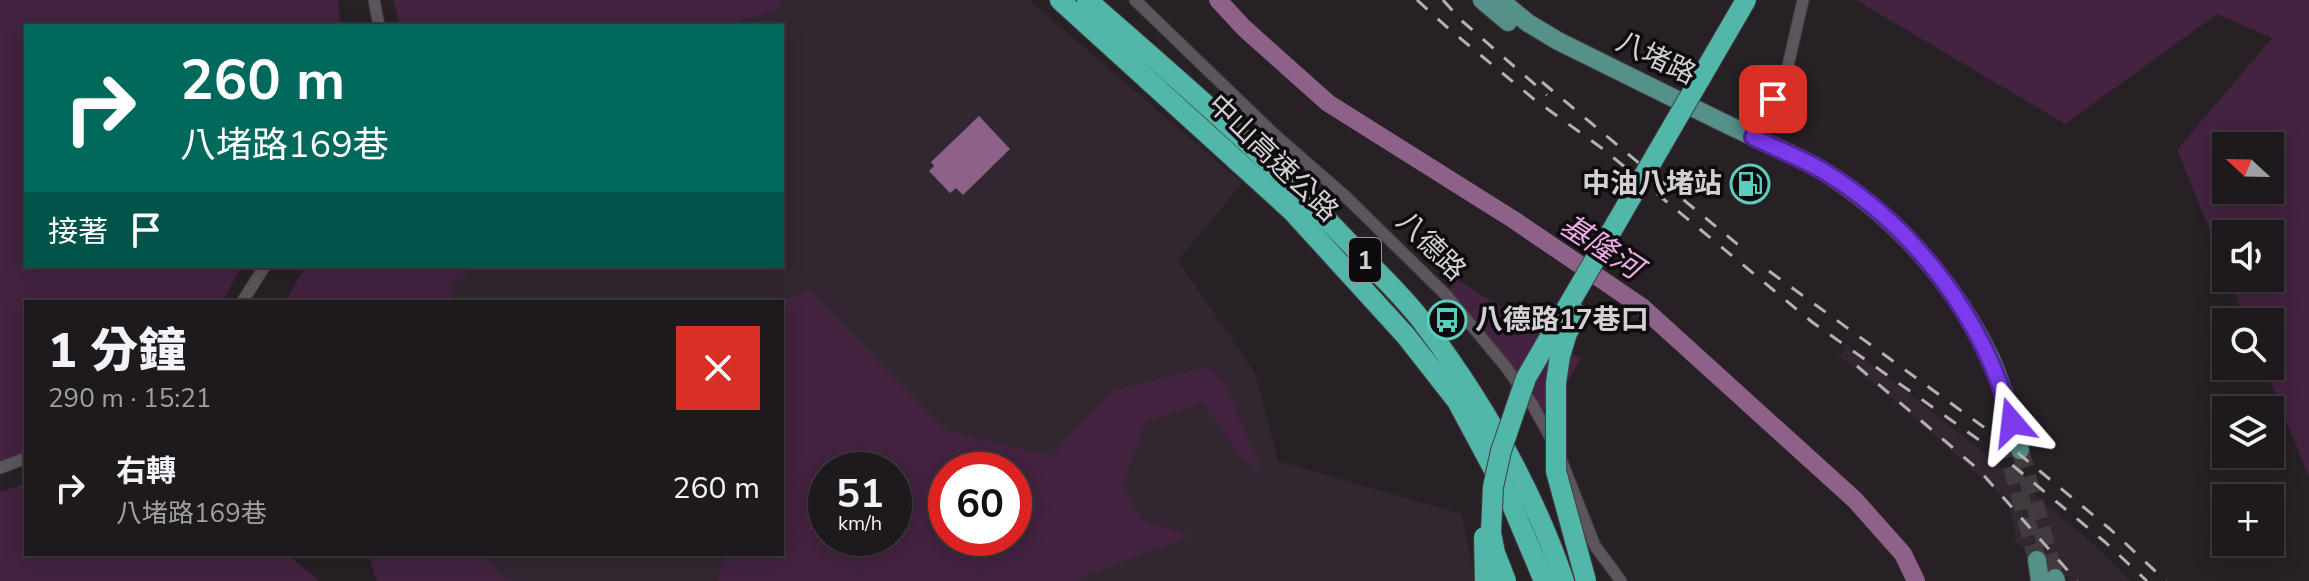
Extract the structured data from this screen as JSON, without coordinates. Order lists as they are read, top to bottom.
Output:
{
  "streets": {
    "highway": ["中山高速公路", "1"],
    "main road": ["八堵路"],
    "street": ["八德路"]
  },
  "water": ["基隆河"],
  "places": {
    "fuel station": ["中油八堵站"],
    "bus stop": ["八德路17巷口"]
  },
  "north": "left",
  "page": {
    "turn": ["260 m", "八堵路169巷"],
    "map_buttons": "+",
    "then": "接著",
    "heading": ["1 分鐘", "290 m · 15:21"],
    "list": [
      {
        "name": "右轉",
        "note": "八堵路169巷",
        "value": "260 m"
      }
    ],
    "speed": "51 km/h",
    "limit": "60"
  }
}
